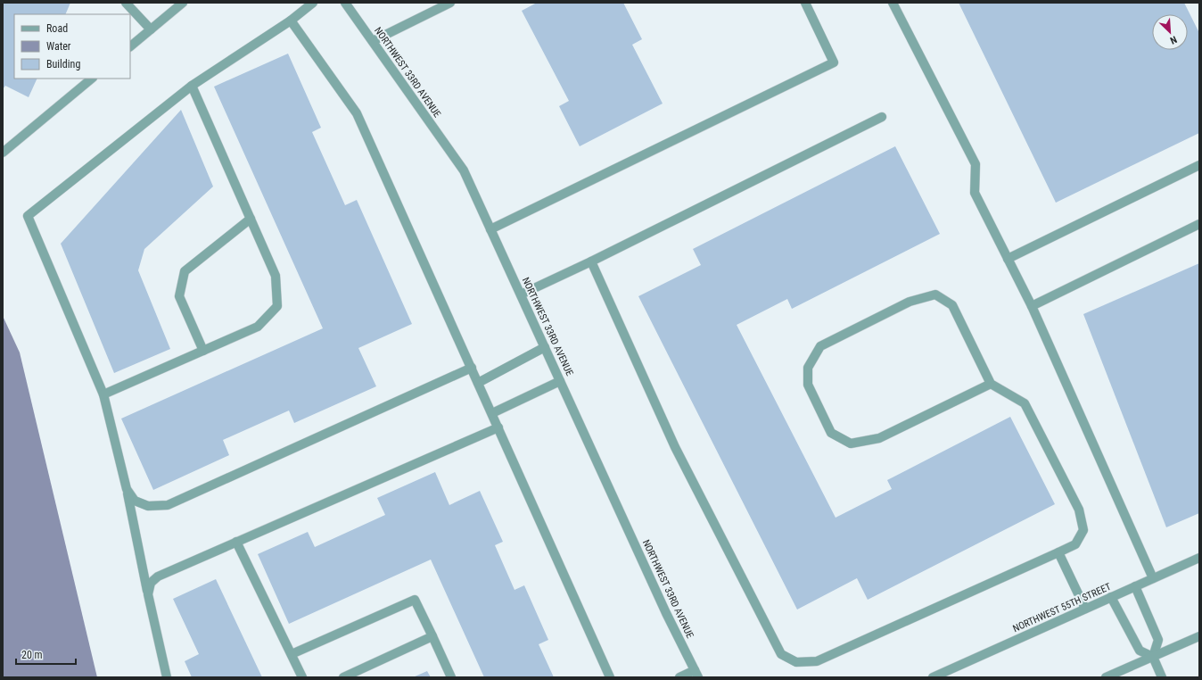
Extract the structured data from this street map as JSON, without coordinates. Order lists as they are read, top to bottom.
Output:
{
  "streets": {
    "street": ["NORTHWEST 33RD AVENUE", "NORTHWEST 55TH STREET"]
  },
  "legend": ["Road", "Water", "Building"],
  "scale_bar": "20 m",
  "north": "bottom right"
}
